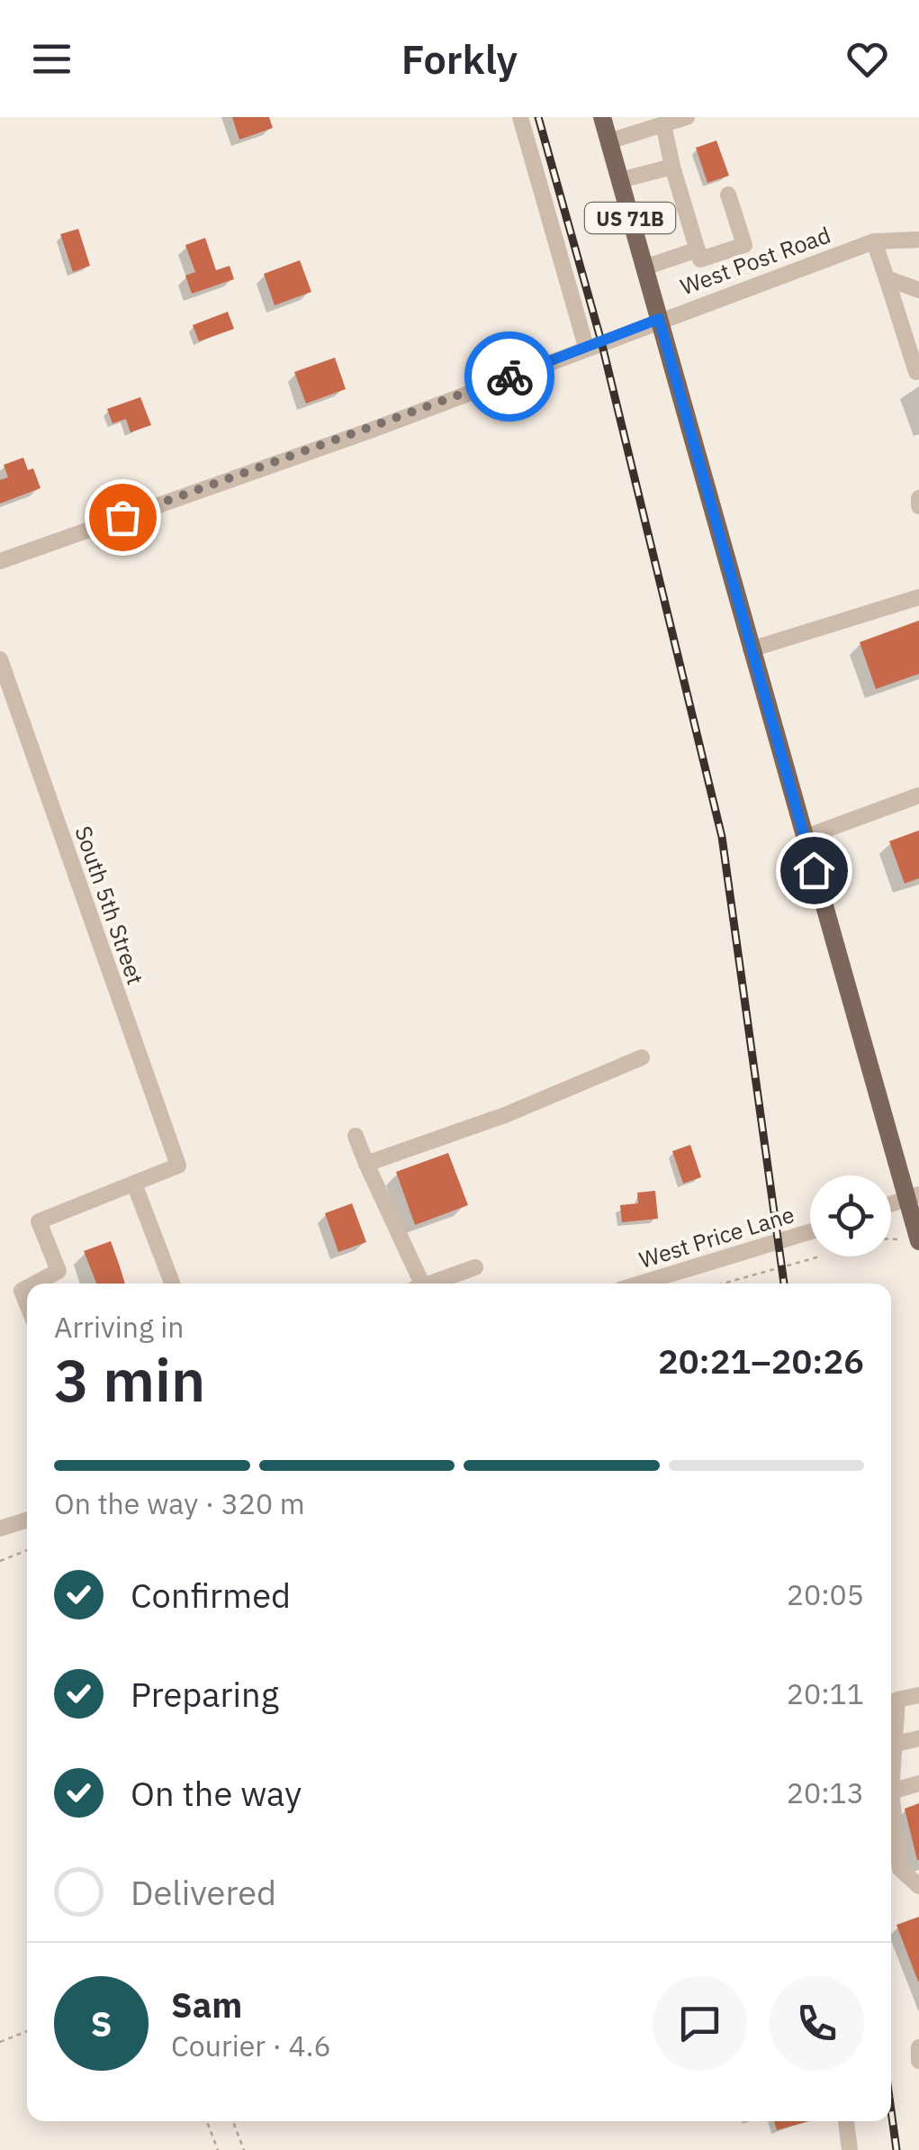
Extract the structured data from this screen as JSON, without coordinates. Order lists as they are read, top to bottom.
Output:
{
  "streets": {
    "main road": ["US 71B"],
    "street": ["West Post Road", "South 5th Street", "West Price Lane"]
  },
  "crossings": [
    ["US 71B", "West Post Road"]
  ],
  "page": {
    "header": "Forkly",
    "heading": ["3 min", "Arriving in", "20:21–20:26"],
    "panel": ["Sam", "Courier · 4.6"],
    "bar": "On the way · 320 m",
    "list": [
      ["Confirmed", "20:05"],
      ["Preparing", "20:11"],
      ["On the way", "20:13"],
      "Delivered"
    ],
    "round": "S"
  }
}
